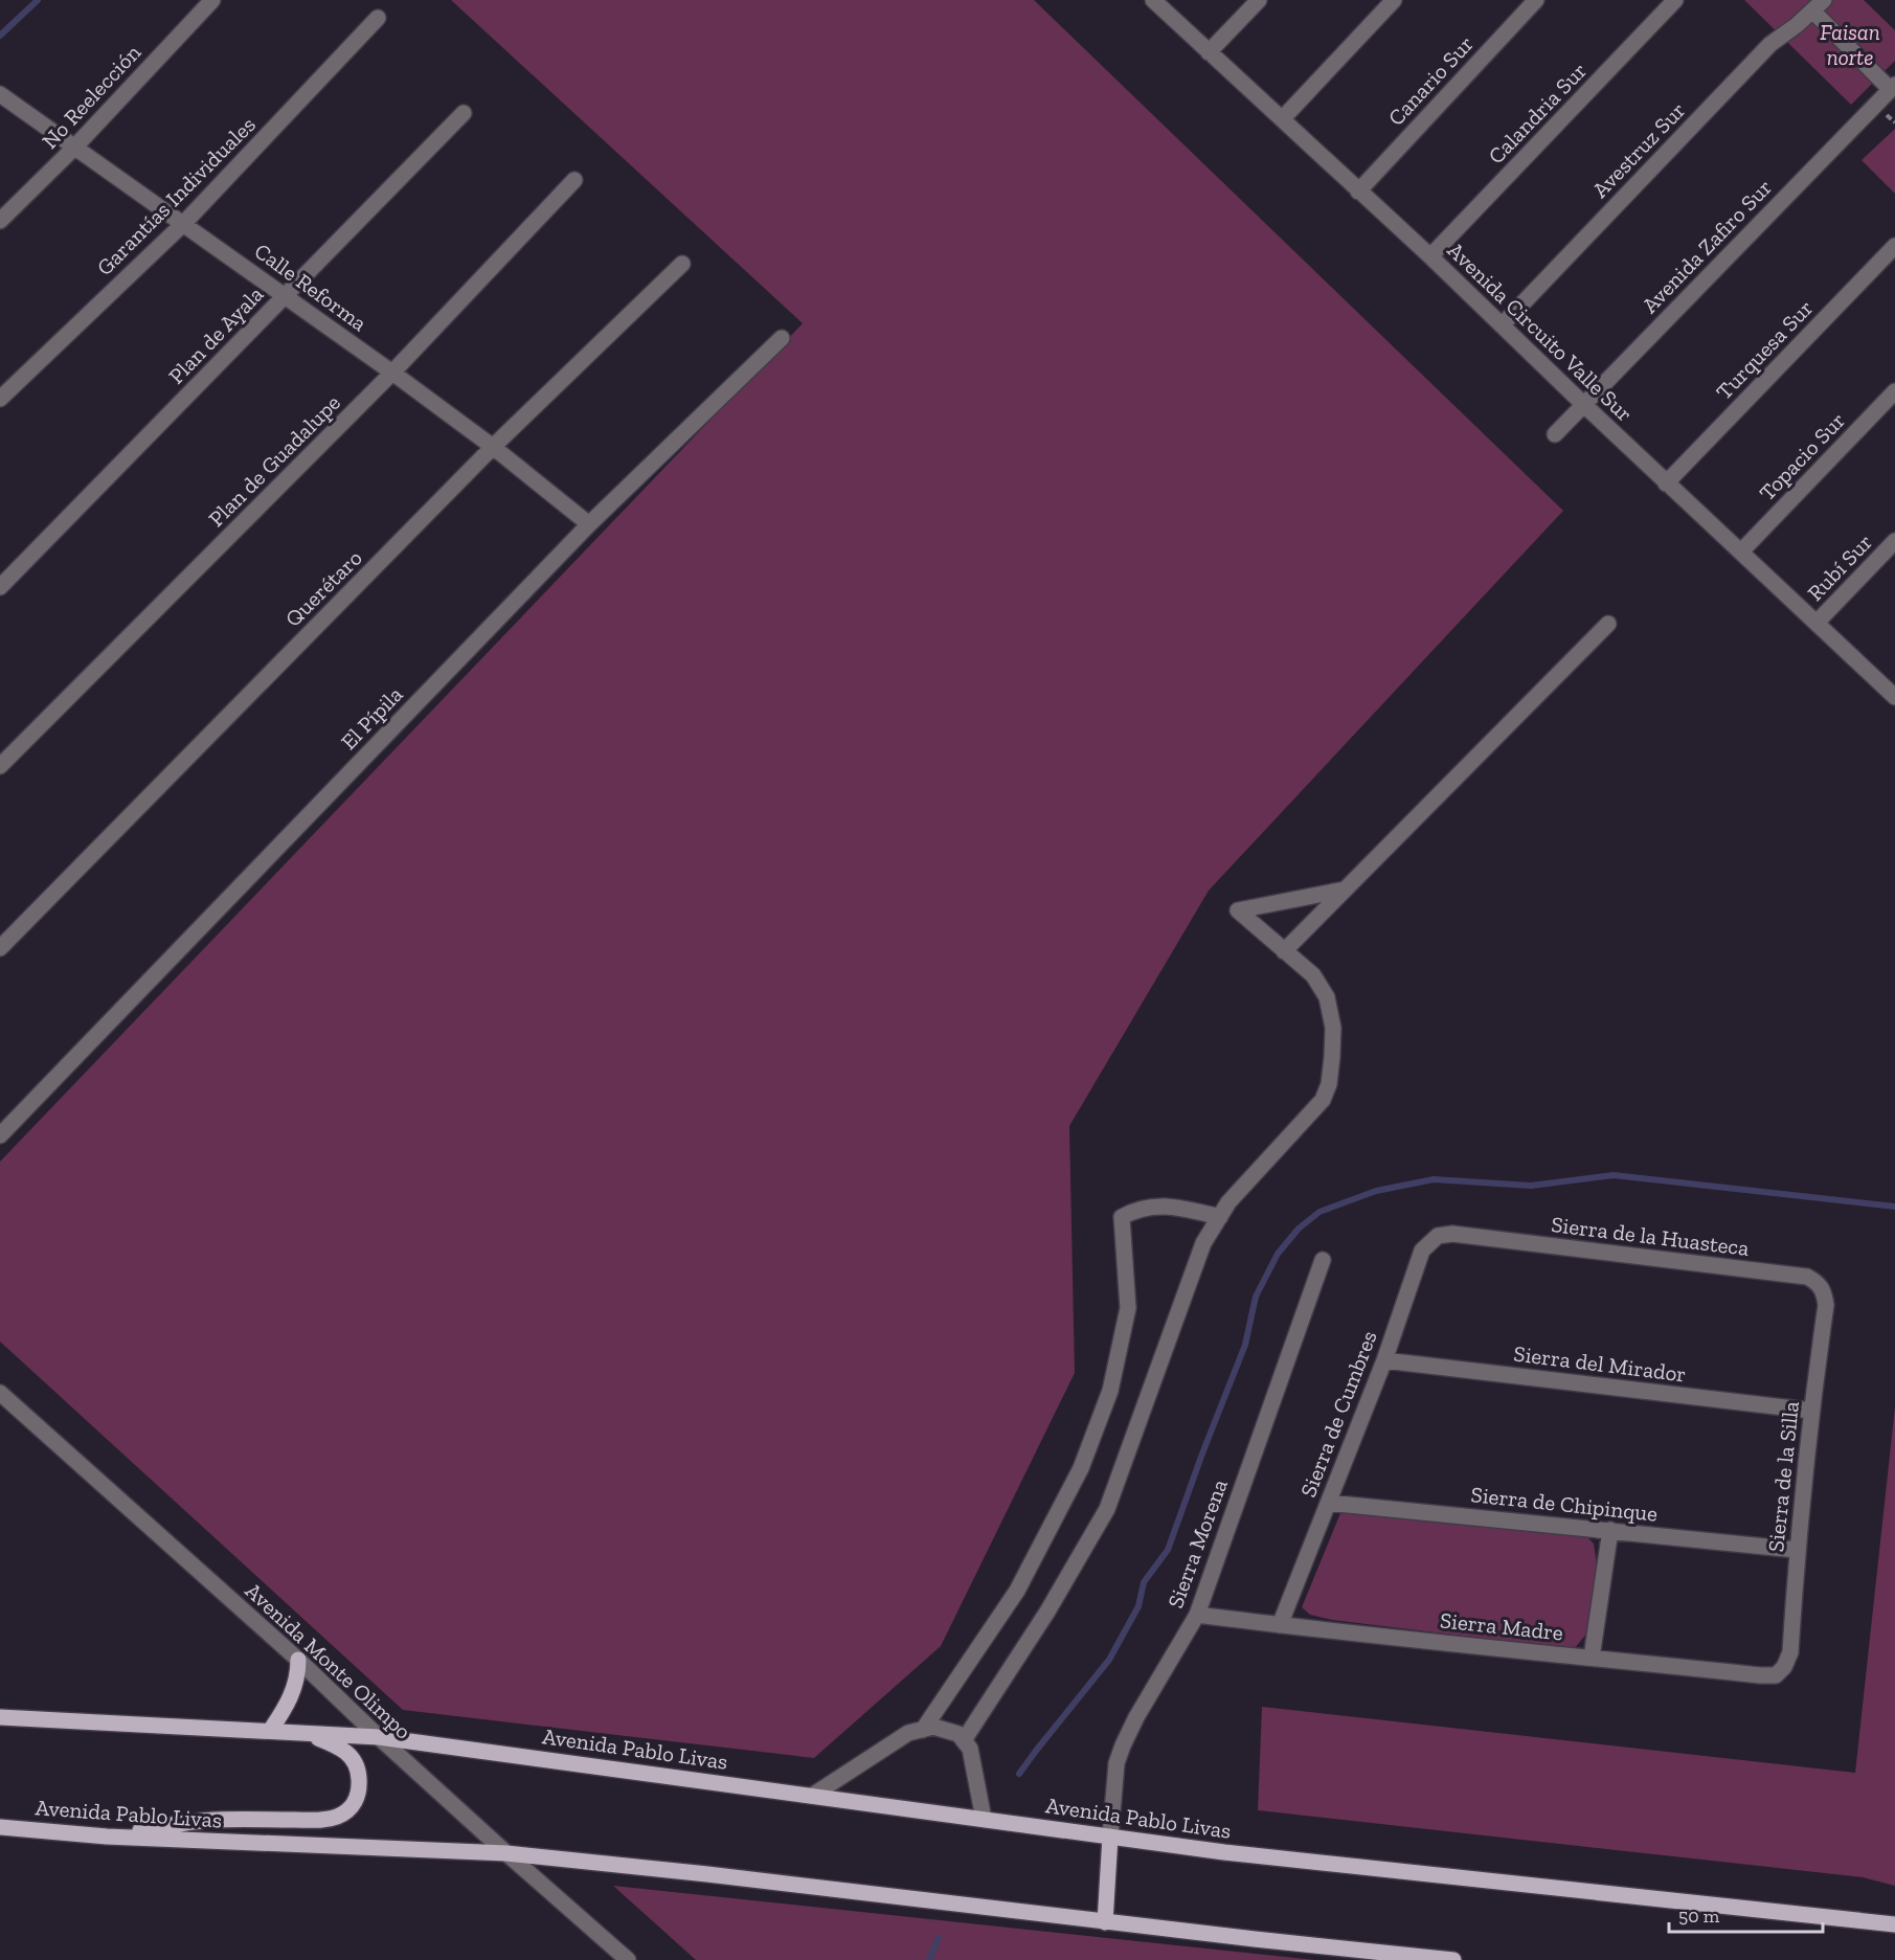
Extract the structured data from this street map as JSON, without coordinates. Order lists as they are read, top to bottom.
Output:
{
  "streets": {
    "main road": ["Avenida Pablo Livas"],
    "street": [
      "Canario Sur",
      "No Reelección",
      "Calandria Sur",
      "Avestruz Sur",
      "Garantías Individuales",
      "Avenida Zafiro Sur",
      "Calle Reforma",
      "Avenida Circuito Valle Sur",
      "Plan de Ayala",
      "Turquesa Sur",
      "Topacio Sur",
      "Plan de Guadalupe",
      "Rubí Sur",
      "Querétaro",
      "El Pípila",
      "Sierra de la Huasteca",
      "Sierra del Mirador",
      "Sierra de Cumbres",
      "Sierra de la Silla",
      "Sierra de Chipinque",
      "Sierra Morena",
      "Sierra Madre",
      "Avenida Monte Olimpo"
    ]
  },
  "crossings": [
    ["Canario Sur", "Avenida Circuito Valle Sur"],
    ["No Reelección", "Calle Reforma"],
    ["Calandria Sur", "Avenida Circuito Valle Sur"],
    ["Avestruz Sur", "Avenida Circuito Valle Sur"],
    ["Garantías Individuales", "Calle Reforma"],
    ["Avenida Zafiro Sur", "Avenida Circuito Valle Sur"],
    ["Calle Reforma", "Plan de Ayala"],
    ["Calle Reforma", "Plan de Guadalupe"],
    ["Calle Reforma", "Querétaro"],
    ["Calle Reforma", "El Pípila"],
    ["Avenida Circuito Valle Sur", "Turquesa Sur"],
    ["Avenida Circuito Valle Sur", "Topacio Sur"],
    ["Avenida Circuito Valle Sur", "Rubí Sur"],
    ["Sierra de la Huasteca", "Sierra de Cumbres"],
    ["Sierra de la Huasteca", "Sierra de la Silla"],
    ["Sierra del Mirador", "Sierra de Cumbres"],
    ["Sierra del Mirador", "Sierra de la Silla"],
    ["Sierra de Cumbres", "Sierra de Chipinque"],
    ["Sierra de Cumbres", "Sierra Madre"],
    ["Sierra de la Silla", "Sierra de Chipinque"],
    ["Sierra de la Silla", "Sierra Madre"],
    ["Sierra Morena", "Sierra Madre"],
    ["Sierra Morena", "Avenida Pablo Livas"],
    ["Avenida Monte Olimpo", "Avenida Pablo Livas"]
  ],
  "parks": ["Faisan norte"],
  "scale_bar": "50 m"
}
